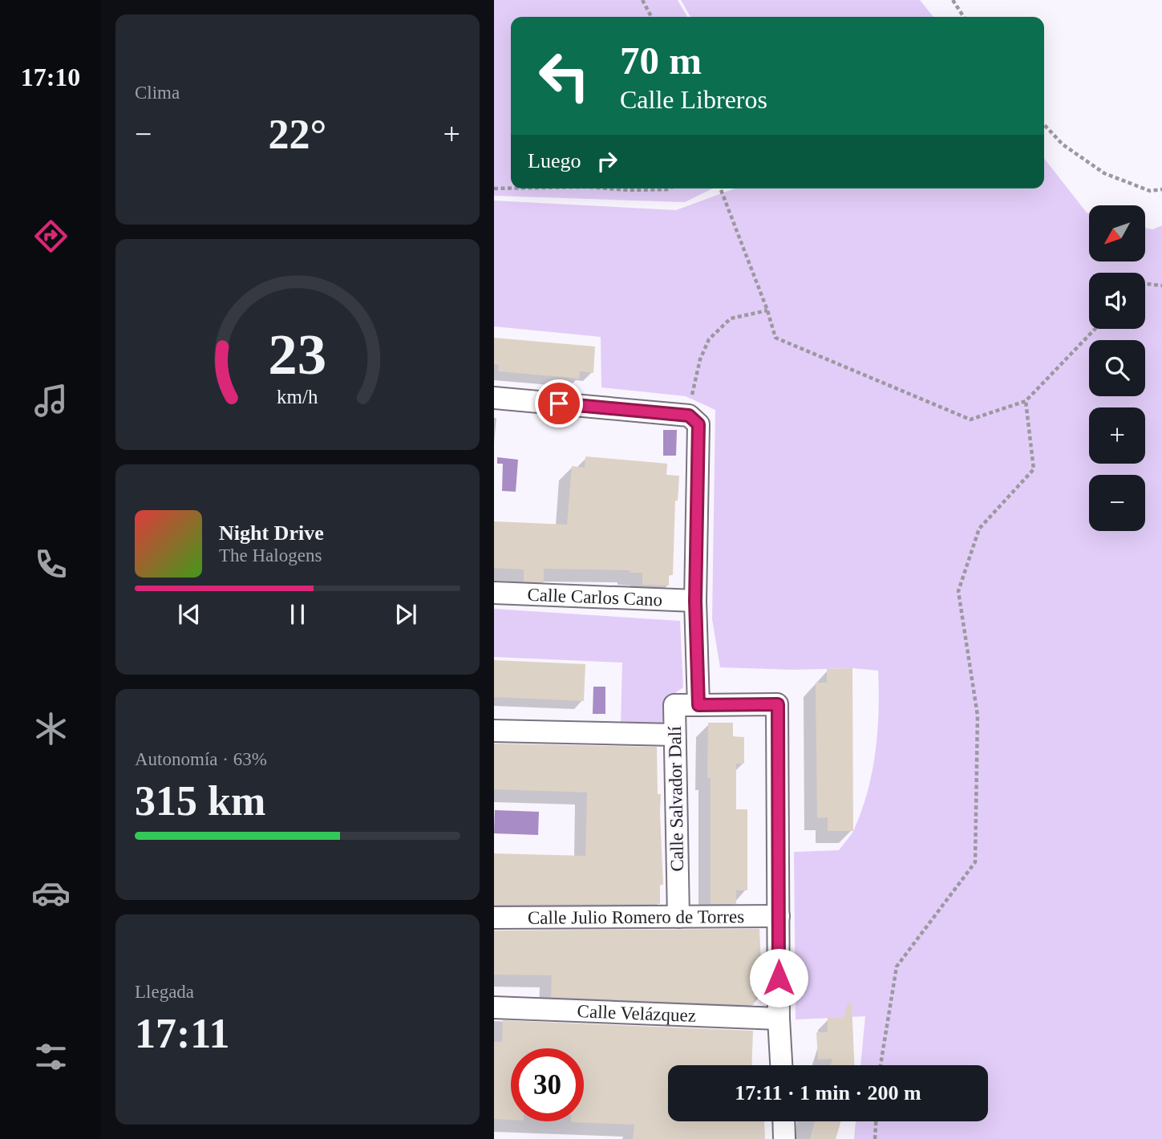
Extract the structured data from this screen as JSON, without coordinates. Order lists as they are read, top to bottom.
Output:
{
  "streets": {
    "street": [
      "Calle Carlos Cano",
      "Calle Salvador Dalí",
      "Calle Julio Romero de Torres",
      "Calle Velázquez"
    ]
  },
  "crossings": [
    ["Calle Salvador Dalí", "Calle Julio Romero de Torres"]
  ],
  "north": "bottom left",
  "page": {
    "tabs": "17:10",
    "tile": [
      "Clima",
      ["Autonomía · 63%", "315 km"],
      ["Llegada", "17:11"]
    ],
    "turn": ["70 m", "Calle Libreros"],
    "heat": ["−", "22°", "+"],
    "then": "Luego",
    "map_buttons": ["+", "−"],
    "song": ["Night Drive", "The Halogens"],
    "limit": "30",
    "trip": "17:11 · 1 min · 200 m",
    "gauge": ["23", "km/h"]
  }
}
